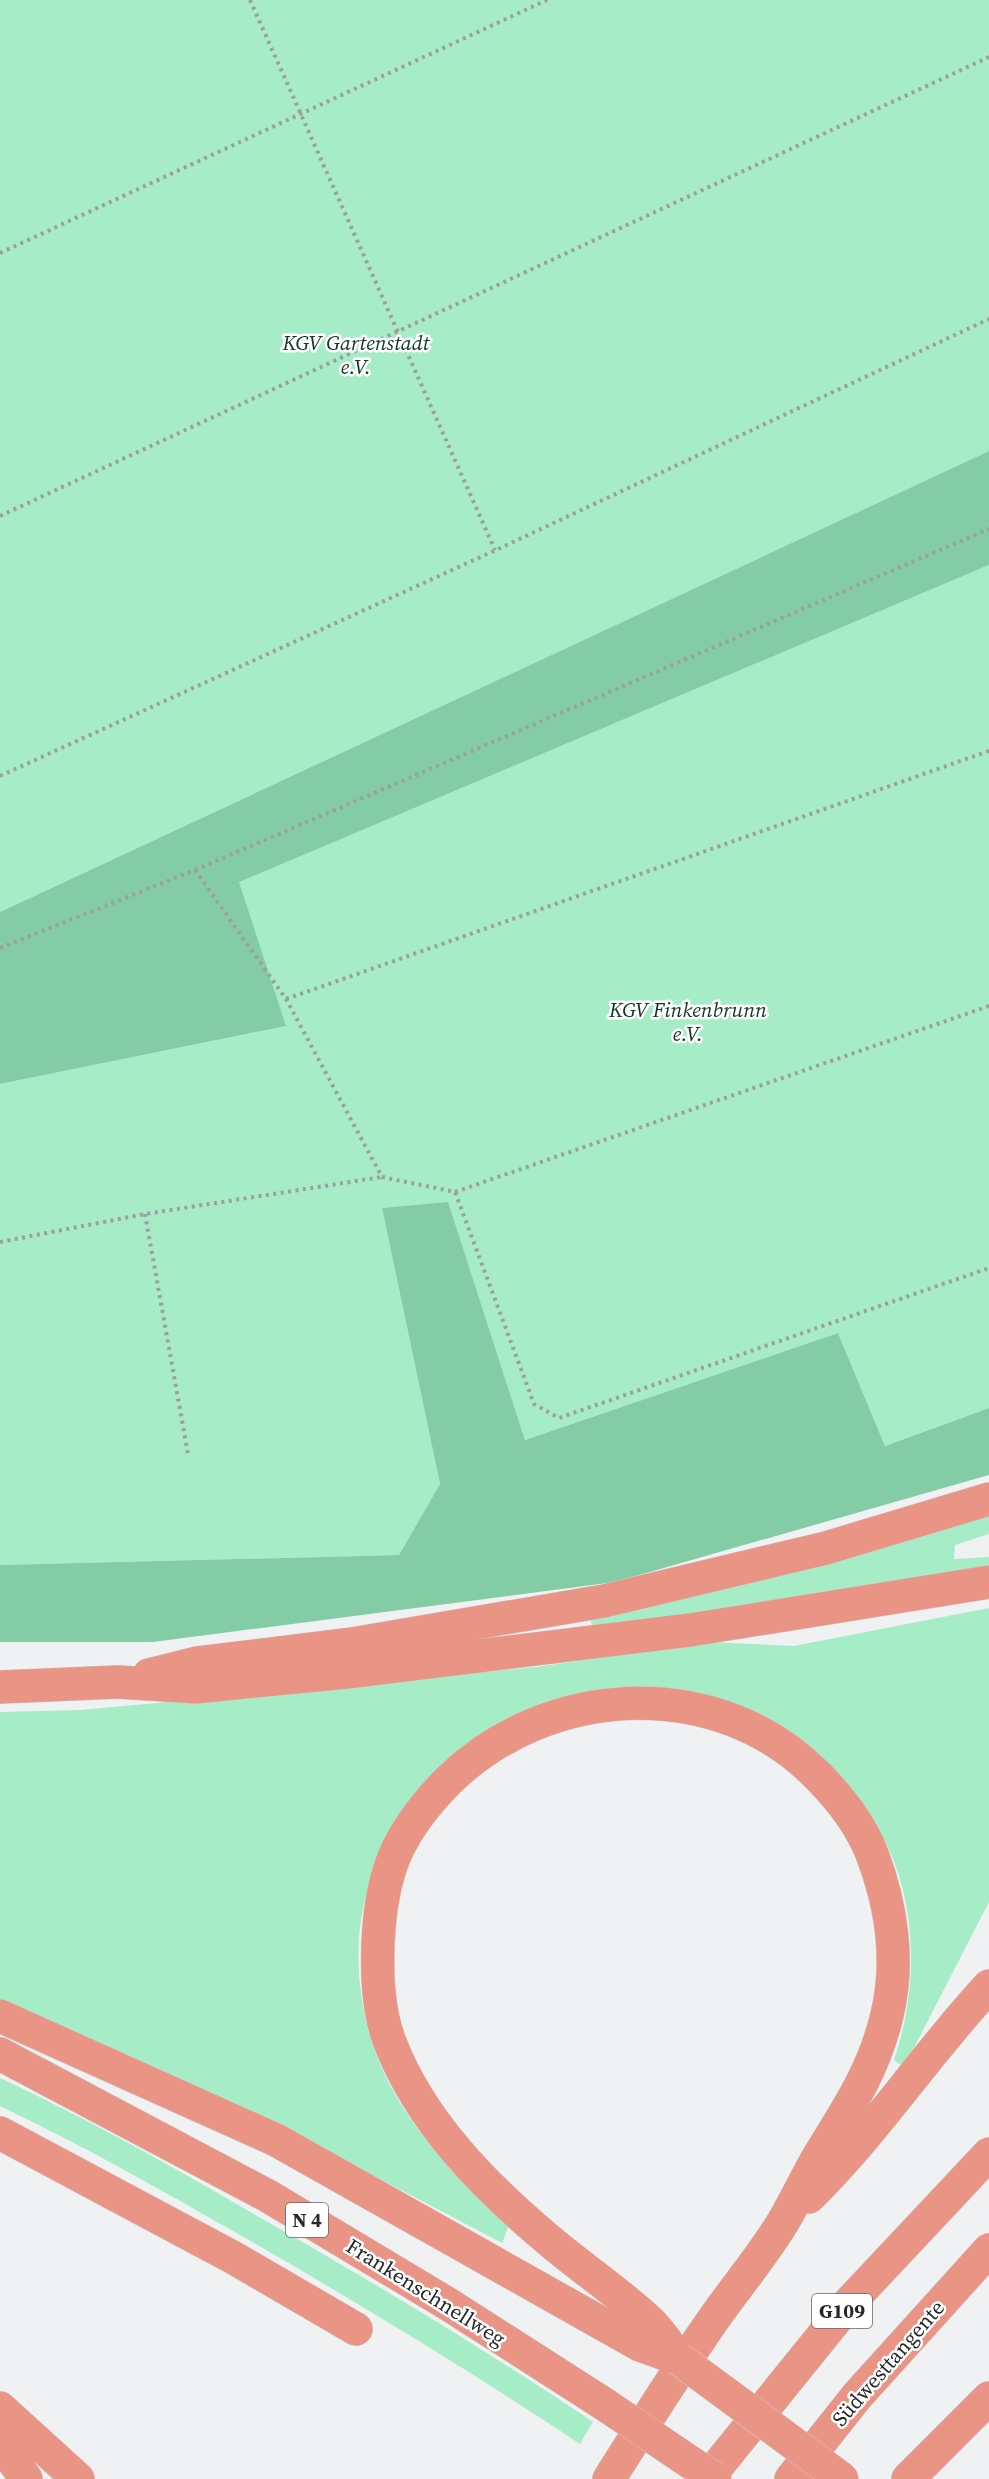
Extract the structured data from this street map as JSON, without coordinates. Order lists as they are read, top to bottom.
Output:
{
  "streets": {
    "highway": [
      "N 4",
      "Frankenschnellweg",
      "G109",
      "Südwesttangente"
    ]
  },
  "parks": ["KGV Gartenstadt e.V.", "KGV Finkenbrunn e.V."]
}
